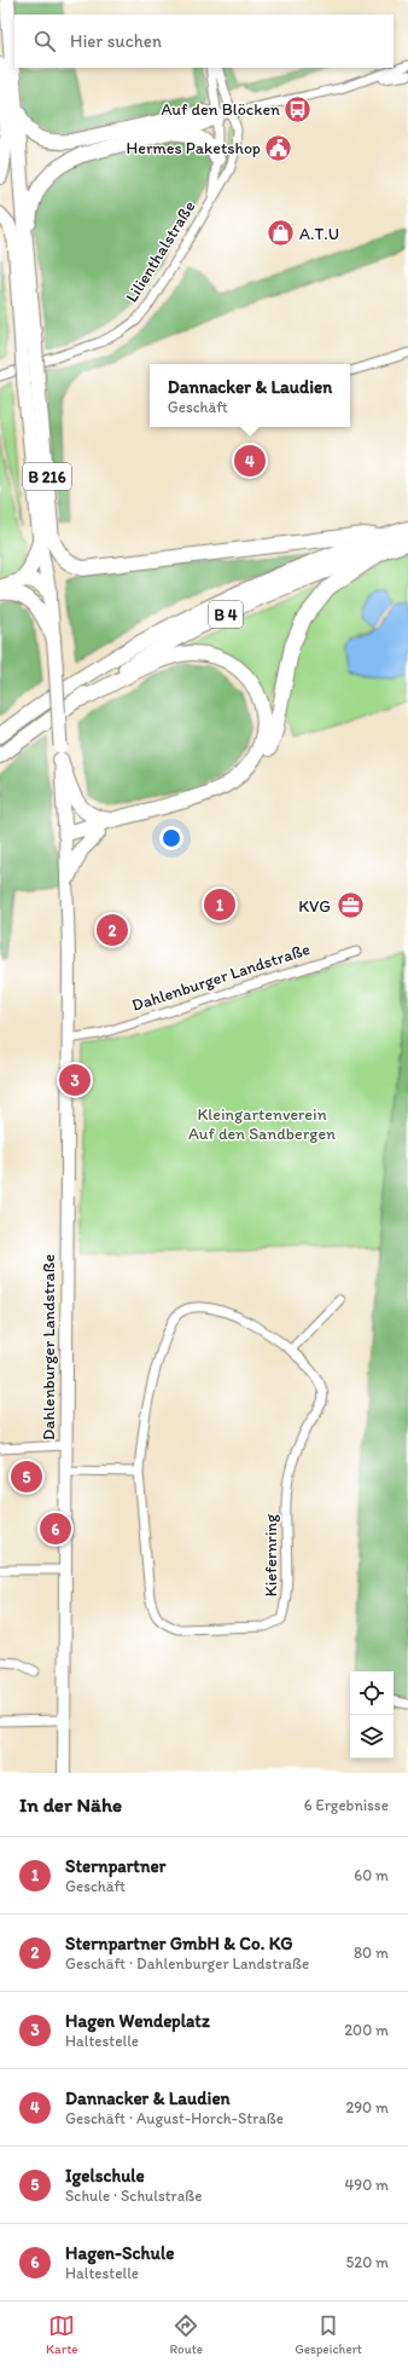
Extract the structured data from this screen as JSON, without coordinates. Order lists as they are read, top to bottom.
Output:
{
  "streets": {
    "highway": ["B 216", "B 4"],
    "main road": ["Dahlenburger Landstraße"],
    "street": ["Lilienthalstraße", "Kiefernring"]
  },
  "crossings": [
    ["B 216", "Dahlenburger Landstraße"]
  ],
  "parks": ["Kleingartenverein Auf den Sandbergen"],
  "places": {
    "bus stop": ["Auf den Blöcken"],
    "public building": ["Hermes Paketshop"],
    "shop": ["A.T.U"],
    "office": ["KVG"]
  },
  "page": {
    "search": "Hier suchen",
    "popup": ["Dannacker & Laudien", "Geschäft"],
    "pins": [
      "4",
      "1",
      "2",
      "3",
      "5",
      "6"
    ],
    "heading": ["In der Nähe", "6 Ergebnisse"],
    "list": [
      {
        "mark": "1",
        "name": "Sternpartner",
        "note": "Geschäft",
        "value": "60 m"
      },
      {
        "mark": "2",
        "name": "Sternpartner GmbH & Co. KG",
        "note": "Geschäft · Dahlenburger Landstraße",
        "value": "80 m"
      },
      {
        "mark": "3",
        "name": "Hagen Wendeplatz",
        "note": "Haltestelle",
        "value": "200 m"
      },
      {
        "mark": "4",
        "name": "Dannacker & Laudien",
        "note": "Geschäft · August-Horch-Straße",
        "value": "290 m"
      },
      {
        "mark": "5",
        "name": "Igelschule",
        "note": "Schule · Schulstraße",
        "value": "490 m"
      },
      {
        "mark": "6",
        "name": "Hagen-Schule",
        "note": "Haltestelle",
        "value": "520 m"
      }
    ],
    "nav": ["Karte", "Route", "Gespeichert"]
  }
}
